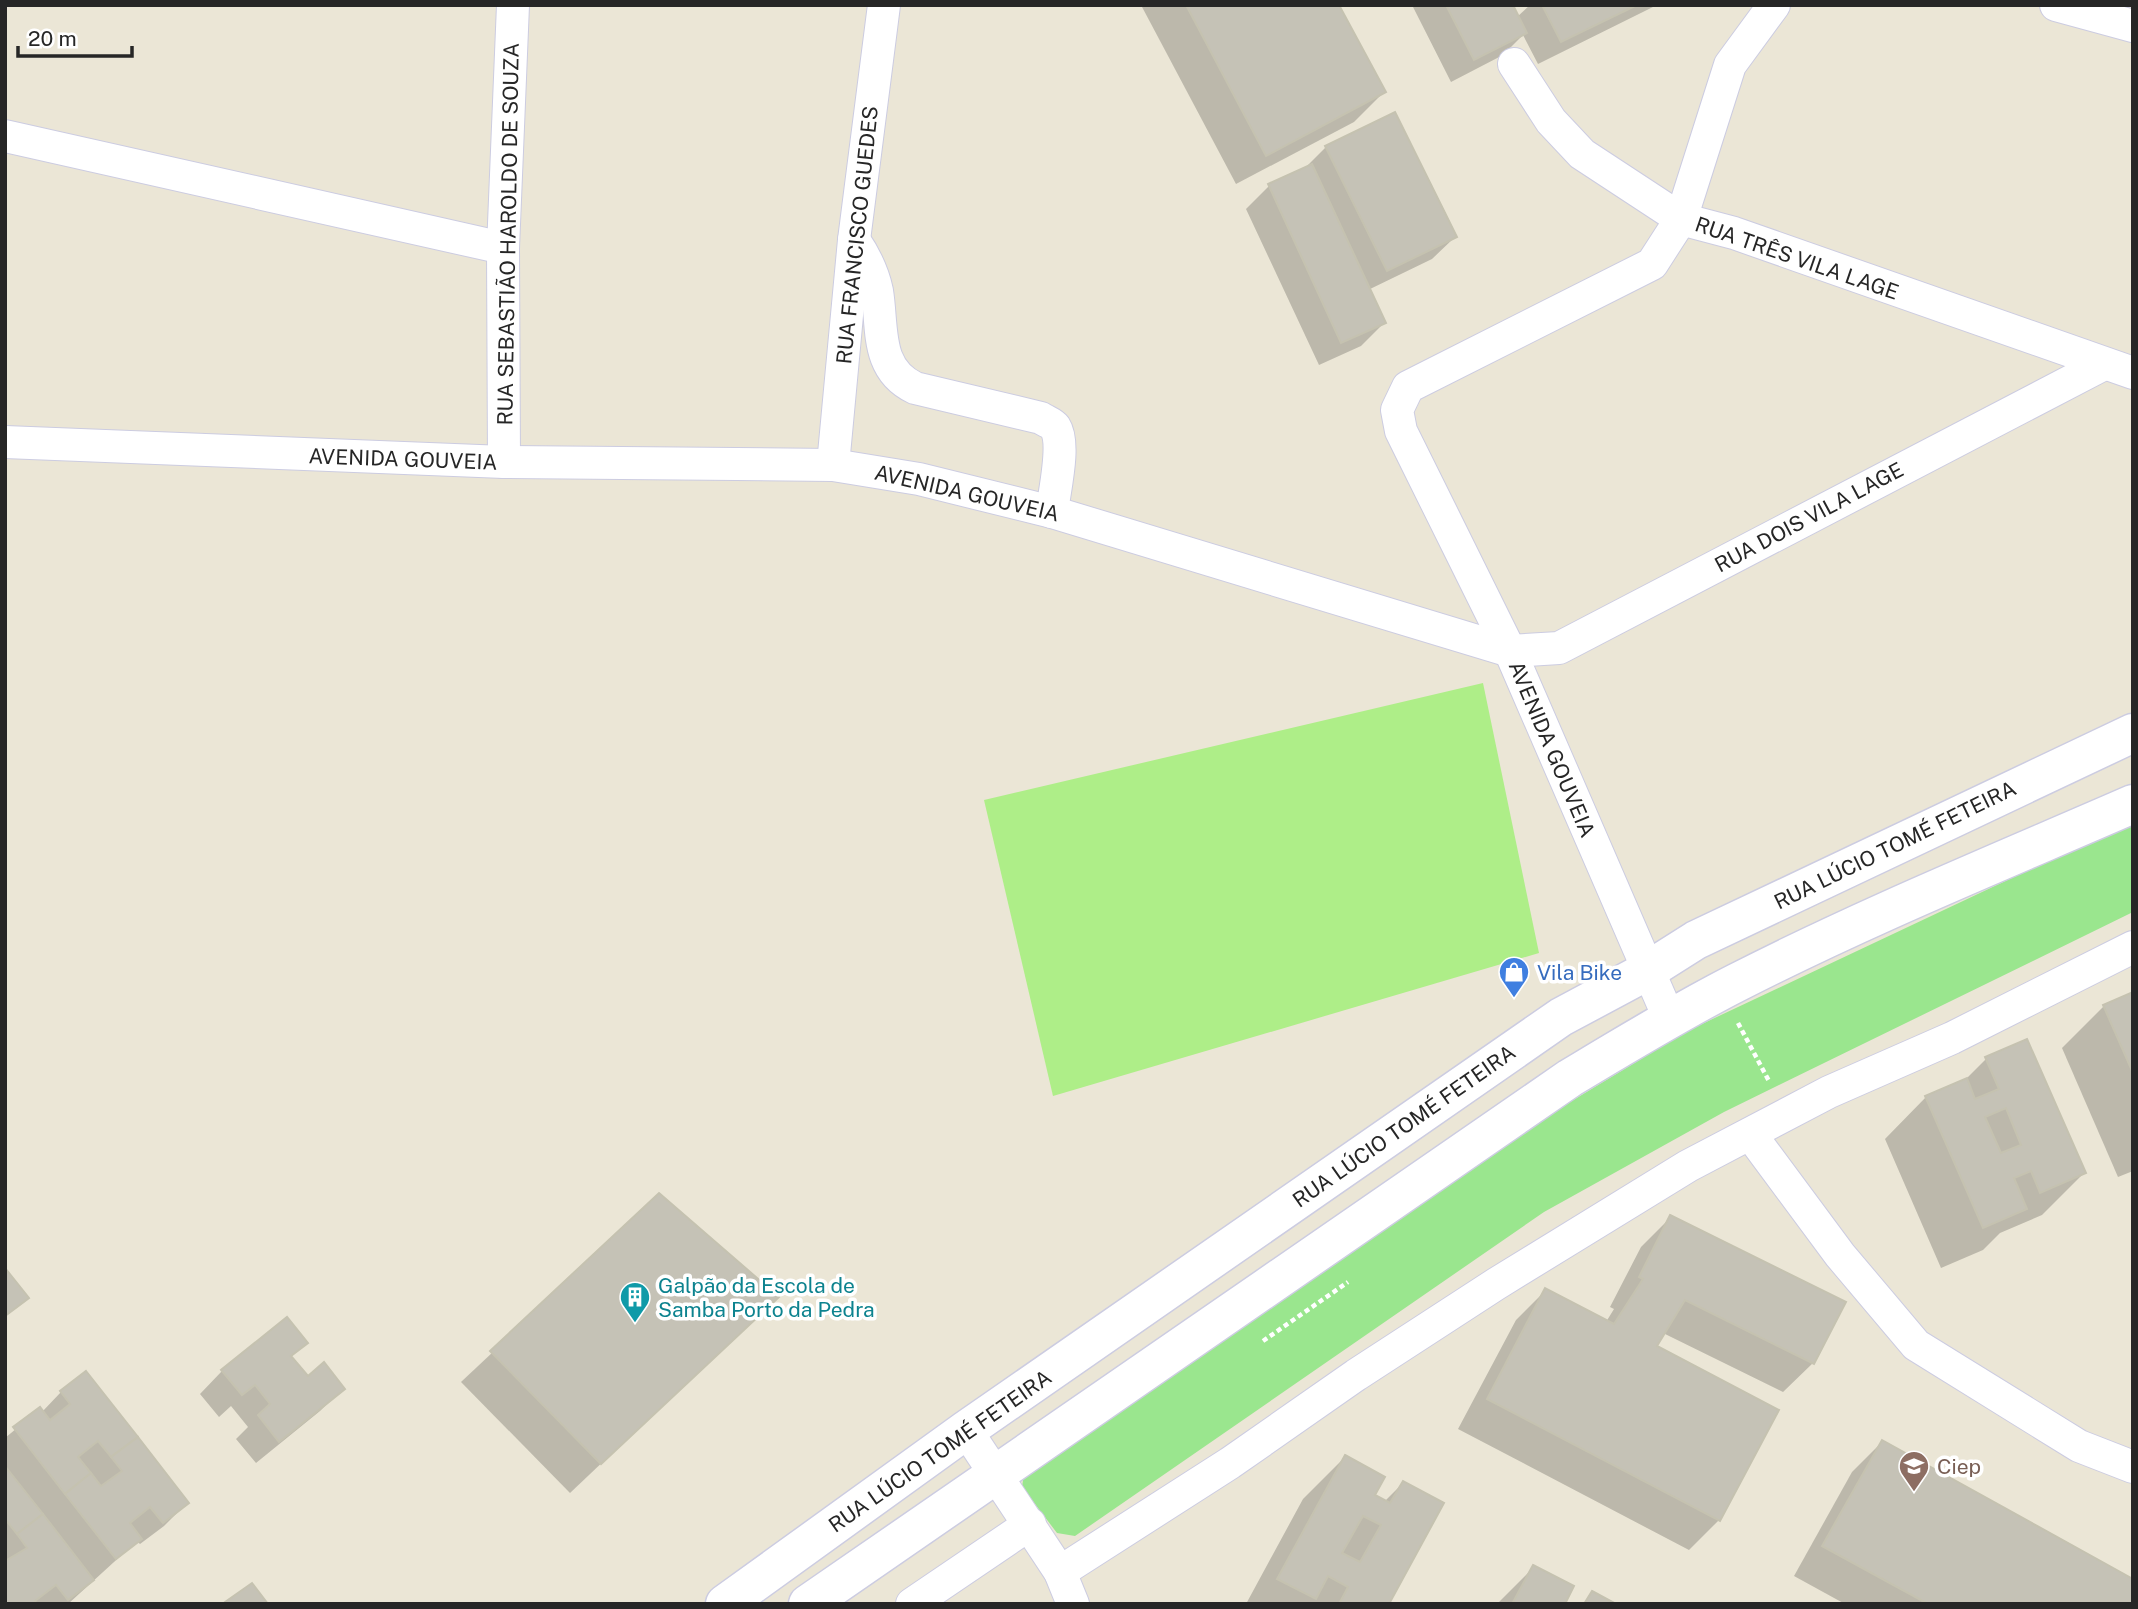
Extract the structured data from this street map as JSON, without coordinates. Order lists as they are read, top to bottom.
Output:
{
  "streets": {
    "main road": ["RUA LÚCIO TOMÉ FETEIRA"],
    "street": [
      "RUA SEBASTIÃO HAROLDO DE SOUZA",
      "RUA FRANCISCO GUEDES",
      "RUA TRÊS VILA LAGE",
      "AVENIDA GOUVEIA",
      "RUA DOIS VILA LAGE"
    ]
  },
  "crossings": [
    ["RUA SEBASTIÃO HAROLDO DE SOUZA", "AVENIDA GOUVEIA"],
    ["RUA FRANCISCO GUEDES", "AVENIDA GOUVEIA"],
    ["RUA TRÊS VILA LAGE", "RUA DOIS VILA LAGE"],
    ["AVENIDA GOUVEIA", "RUA DOIS VILA LAGE"],
    ["AVENIDA GOUVEIA", "RUA LÚCIO TOMÉ FETEIRA"]
  ],
  "places": {
    "shop": ["Vila Bike"],
    "building": ["Galpão da Escola de Samba Porto da Pedra"],
    "school or university": ["Ciep"]
  },
  "scale_bar": "20 m"
}
